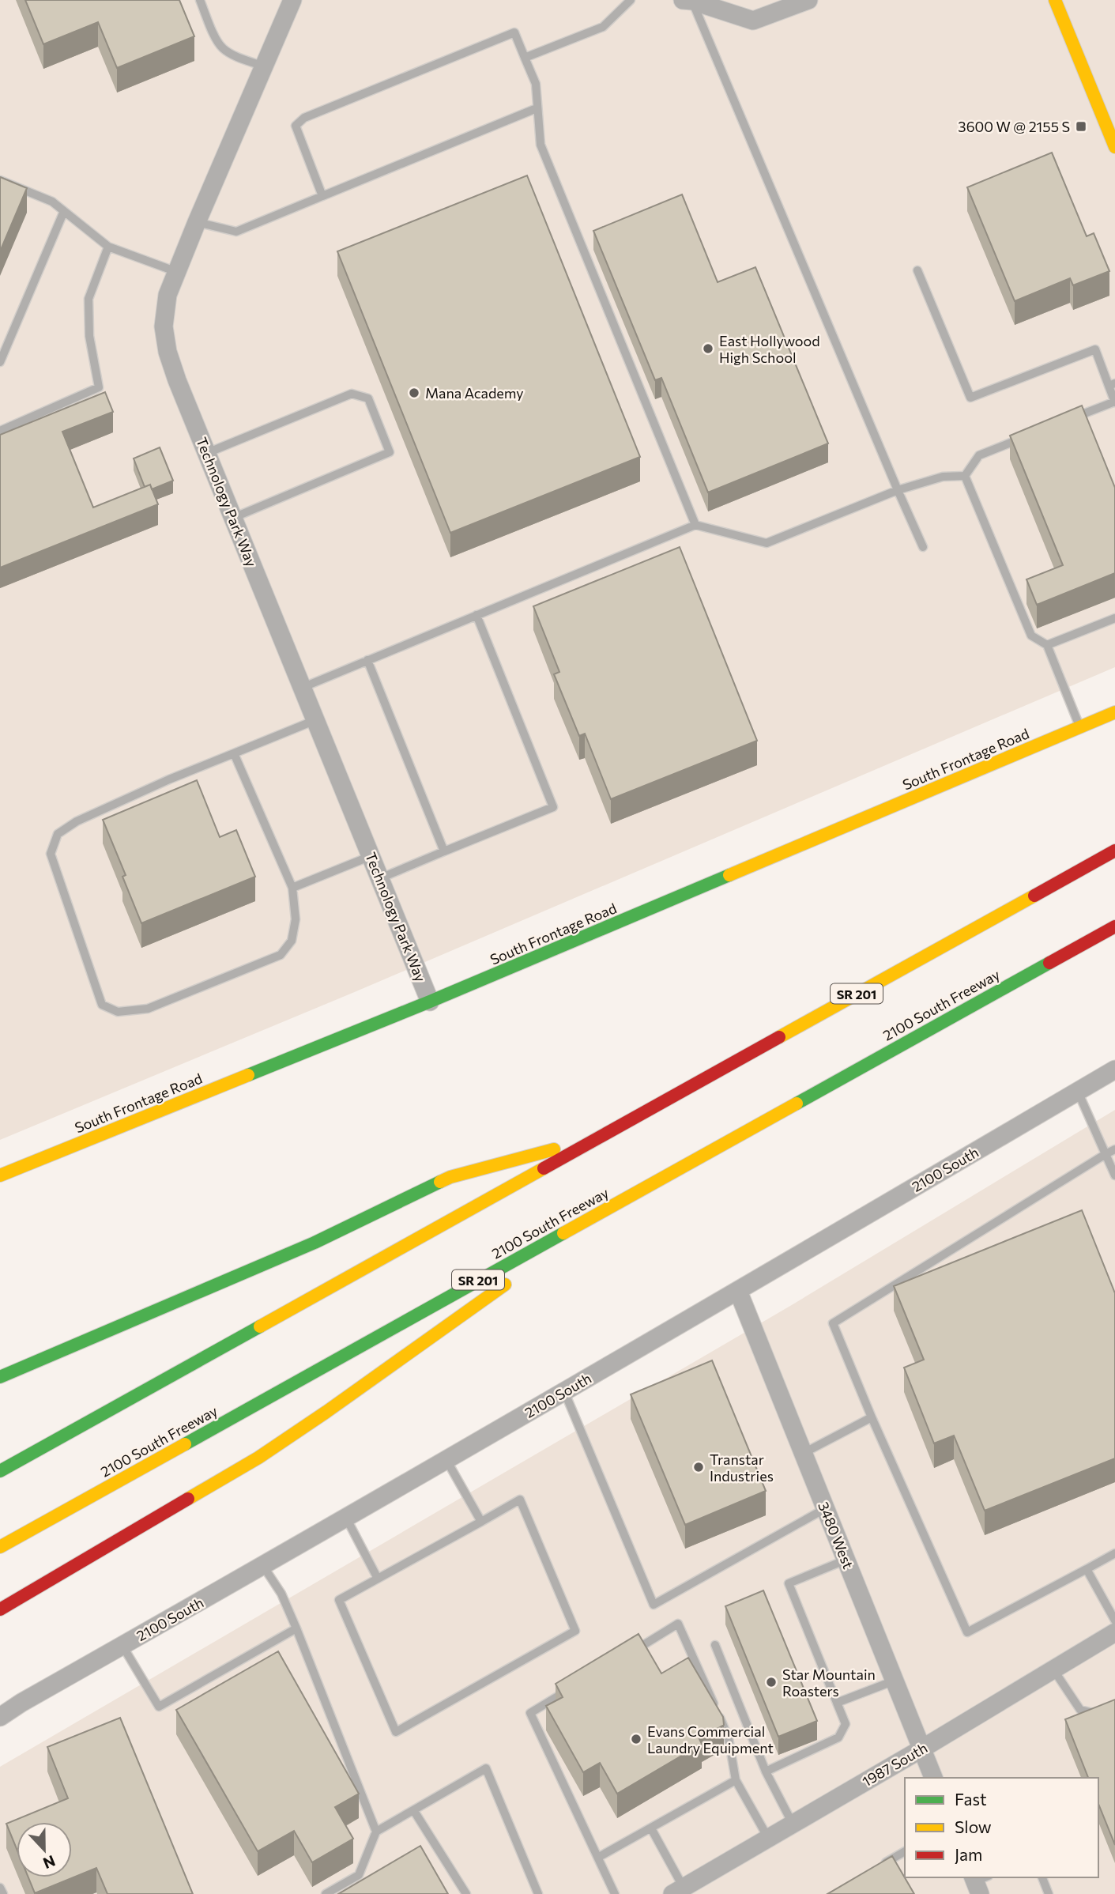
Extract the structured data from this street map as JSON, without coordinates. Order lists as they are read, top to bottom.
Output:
{
  "streets": {
    "main road": ["South Frontage Road", "SR 201", "2100 South Freeway"],
    "street": [
      "Technology Park Way",
      "2100 South",
      "3480 West",
      "1987 South"
    ]
  },
  "crossings": [
    ["Technology Park Way", "South Frontage Road"],
    ["2100 South", "3480 West"],
    ["3480 West", "1987 South"]
  ],
  "places": {
    "transit": ["3600 W @ 2155 S"],
    "other": [
      "East Hollywood High School",
      "Mana Academy",
      "Transtar Industries",
      "Star Mountain Roasters",
      "Evans Commercial Laundry Equipment"
    ]
  },
  "legend": ["Fast", "Slow", "Jam"],
  "north": "bottom"
}
